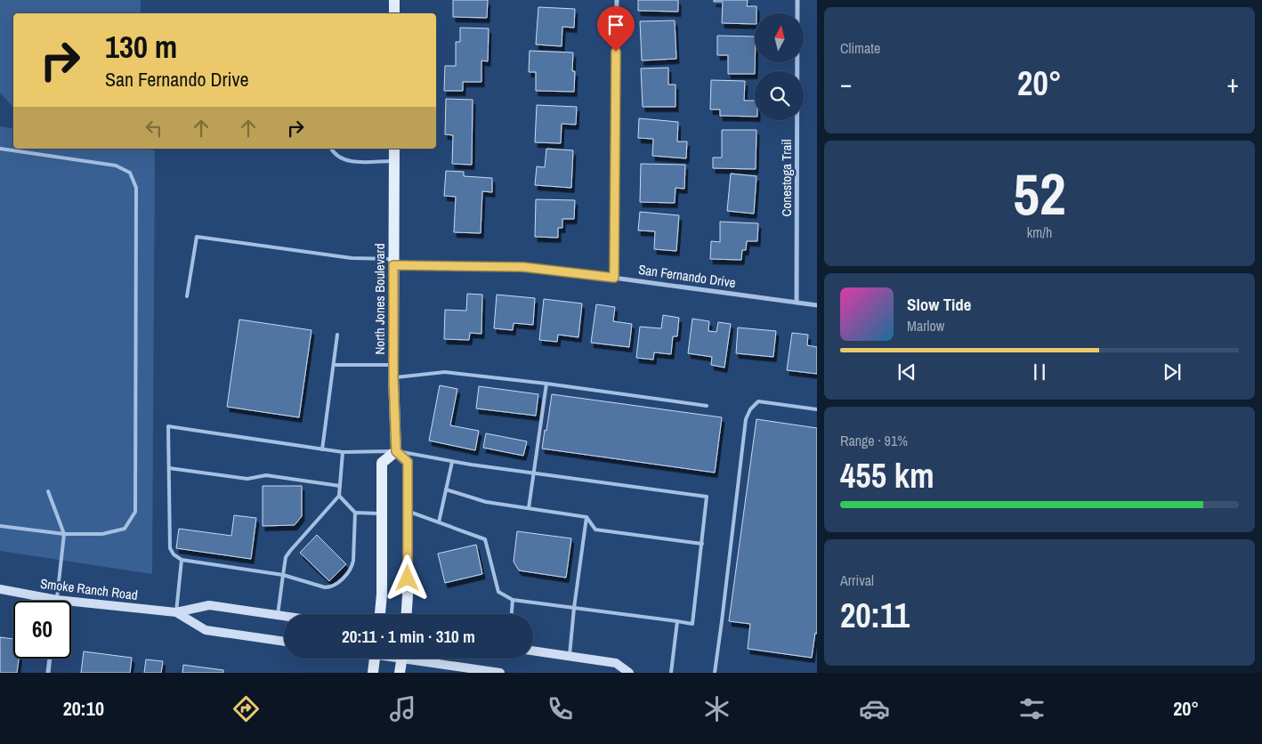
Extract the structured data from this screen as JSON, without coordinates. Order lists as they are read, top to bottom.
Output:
{
  "streets": {
    "main road": ["North Jones Boulevard", "Smoke Ranch Road"],
    "street": ["Conestoga Trail", "San Fernando Drive"]
  },
  "crossings": [
    ["Conestoga Trail", "San Fernando Drive"],
    ["San Fernando Drive", "North Jones Boulevard"]
  ],
  "north": "top",
  "page": {
    "tile": [
      "Climate",
      ["52", "km/h"],
      ["Range · 91%", "455 km"],
      ["Arrival", "20:11"]
    ],
    "turn": ["130 m", "San Fernando Drive"],
    "heat": ["−", "20°", "+"],
    "song": ["Slow Tide", "Marlow"],
    "limit": "60",
    "trip": "20:11 · 1 min · 310 m",
    "tabs": ["20:10", "20°"]
  }
}
